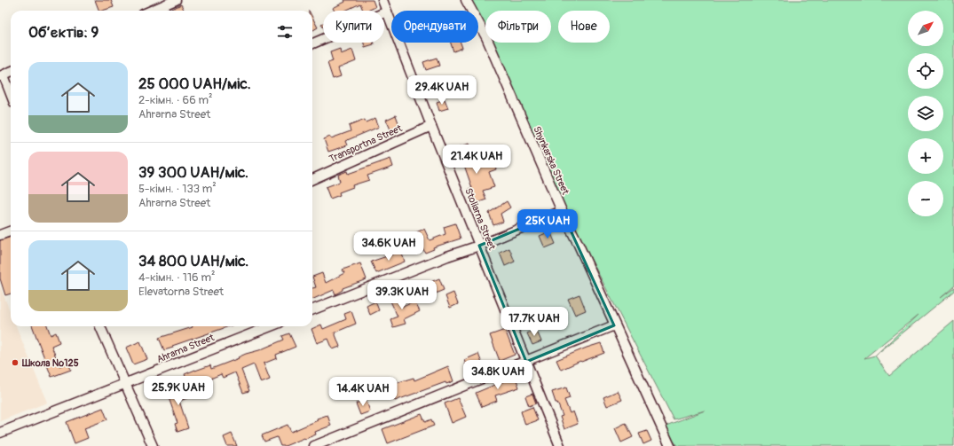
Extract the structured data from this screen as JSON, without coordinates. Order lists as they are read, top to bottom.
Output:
{
  "streets": {
    "street": [
      "Transportna Street",
      "Shynkarska Street",
      "Stoliarna Street",
      "Ahrarna Street"
    ]
  },
  "crossings": [
    ["Transportna Street", "Stoliarna Street"]
  ],
  "places": ["Школа №125"],
  "north": "top right",
  "page": {
    "map_buttons": ["+", "−"],
    "chip": [
      "Купити",
      "Орендувати",
      "Фільтри",
      "Нове"
    ],
    "heading": "Об’єктів: 9",
    "list": [
      {
        "name": "25 000 UAH/міс.",
        "note": "2-кімн. · 66 m² · Ahrarna Street"
      },
      {
        "name": "39 300 UAH/міс.",
        "note": "5-кімн. · 133 m² · Ahrarna Street"
      },
      {
        "name": "34 800 UAH/міс.",
        "note": "4-кімн. · 116 m² · Elevatorna Street"
      }
    ],
    "price": [
      "29.4K UAH",
      "21.4K UAH",
      "25K UAH",
      "34.6K UAH",
      "39.3K UAH",
      "17.7K UAH",
      "34.8K UAH",
      "25.9K UAH",
      "14.4K UAH"
    ]
  }
}
